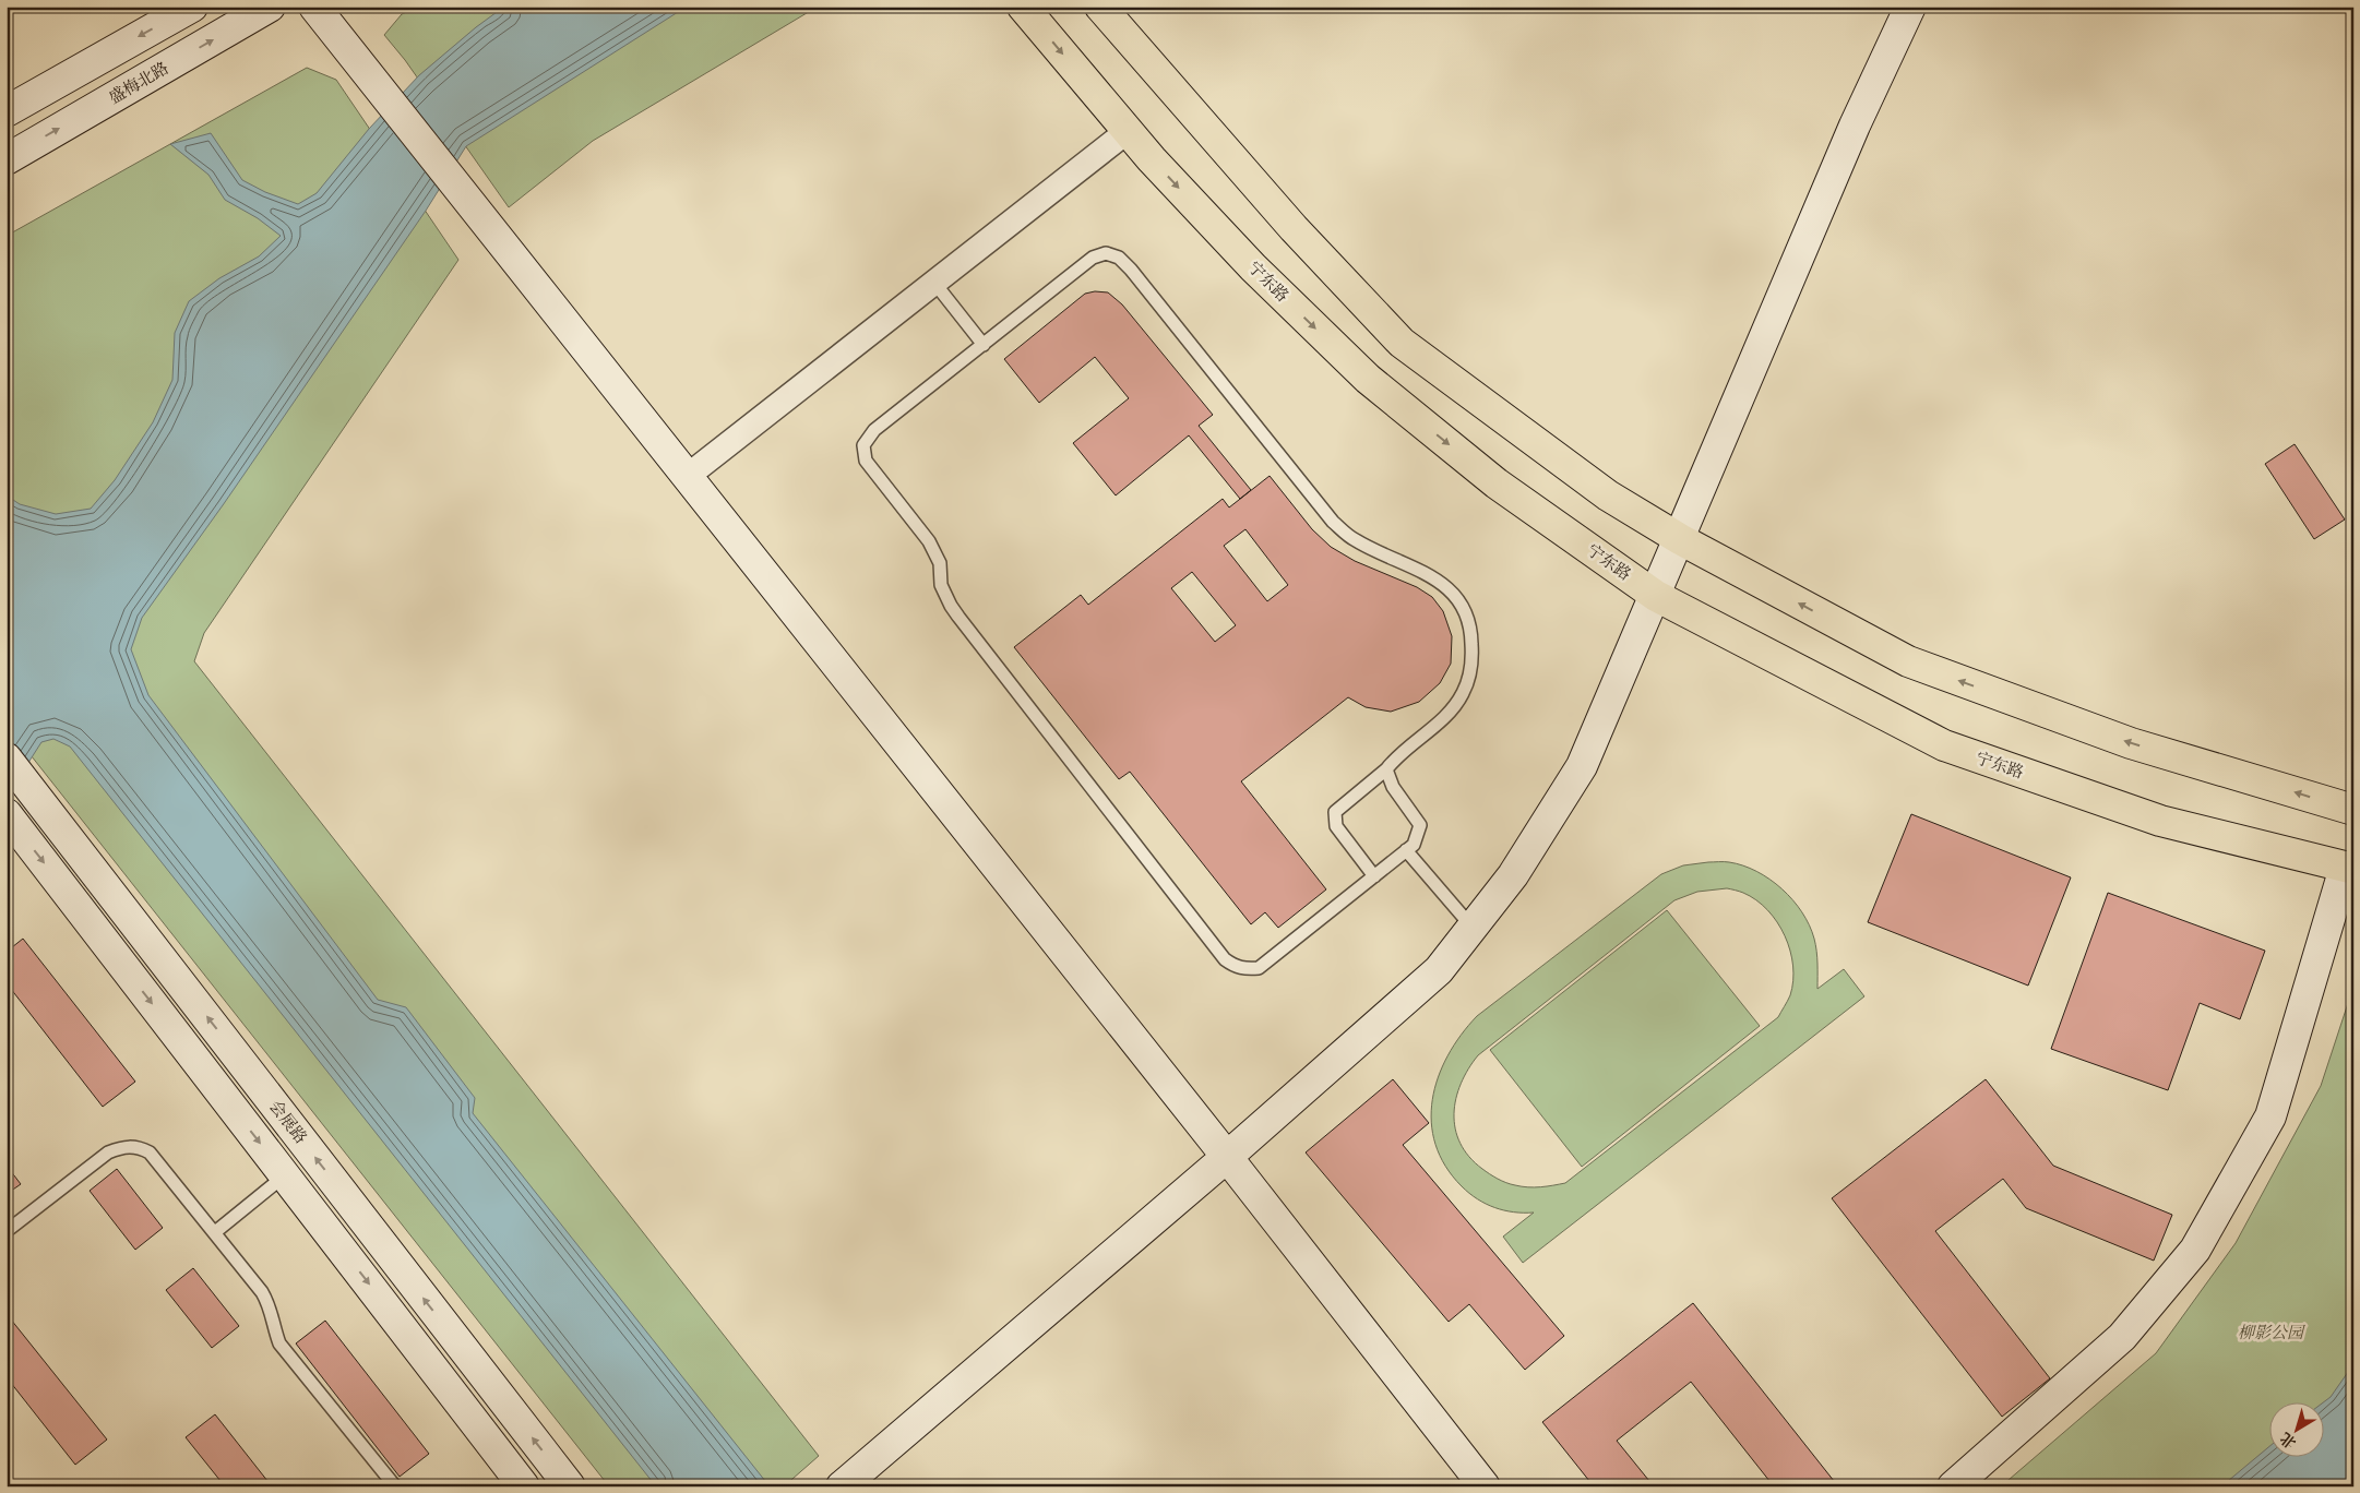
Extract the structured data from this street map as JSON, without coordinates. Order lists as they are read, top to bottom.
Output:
{
  "streets": {
    "main road": ["宁东路"],
    "street": ["盛梅北路", "会展路"]
  },
  "parks": ["柳影公园"],
  "north": "bottom left"
}
